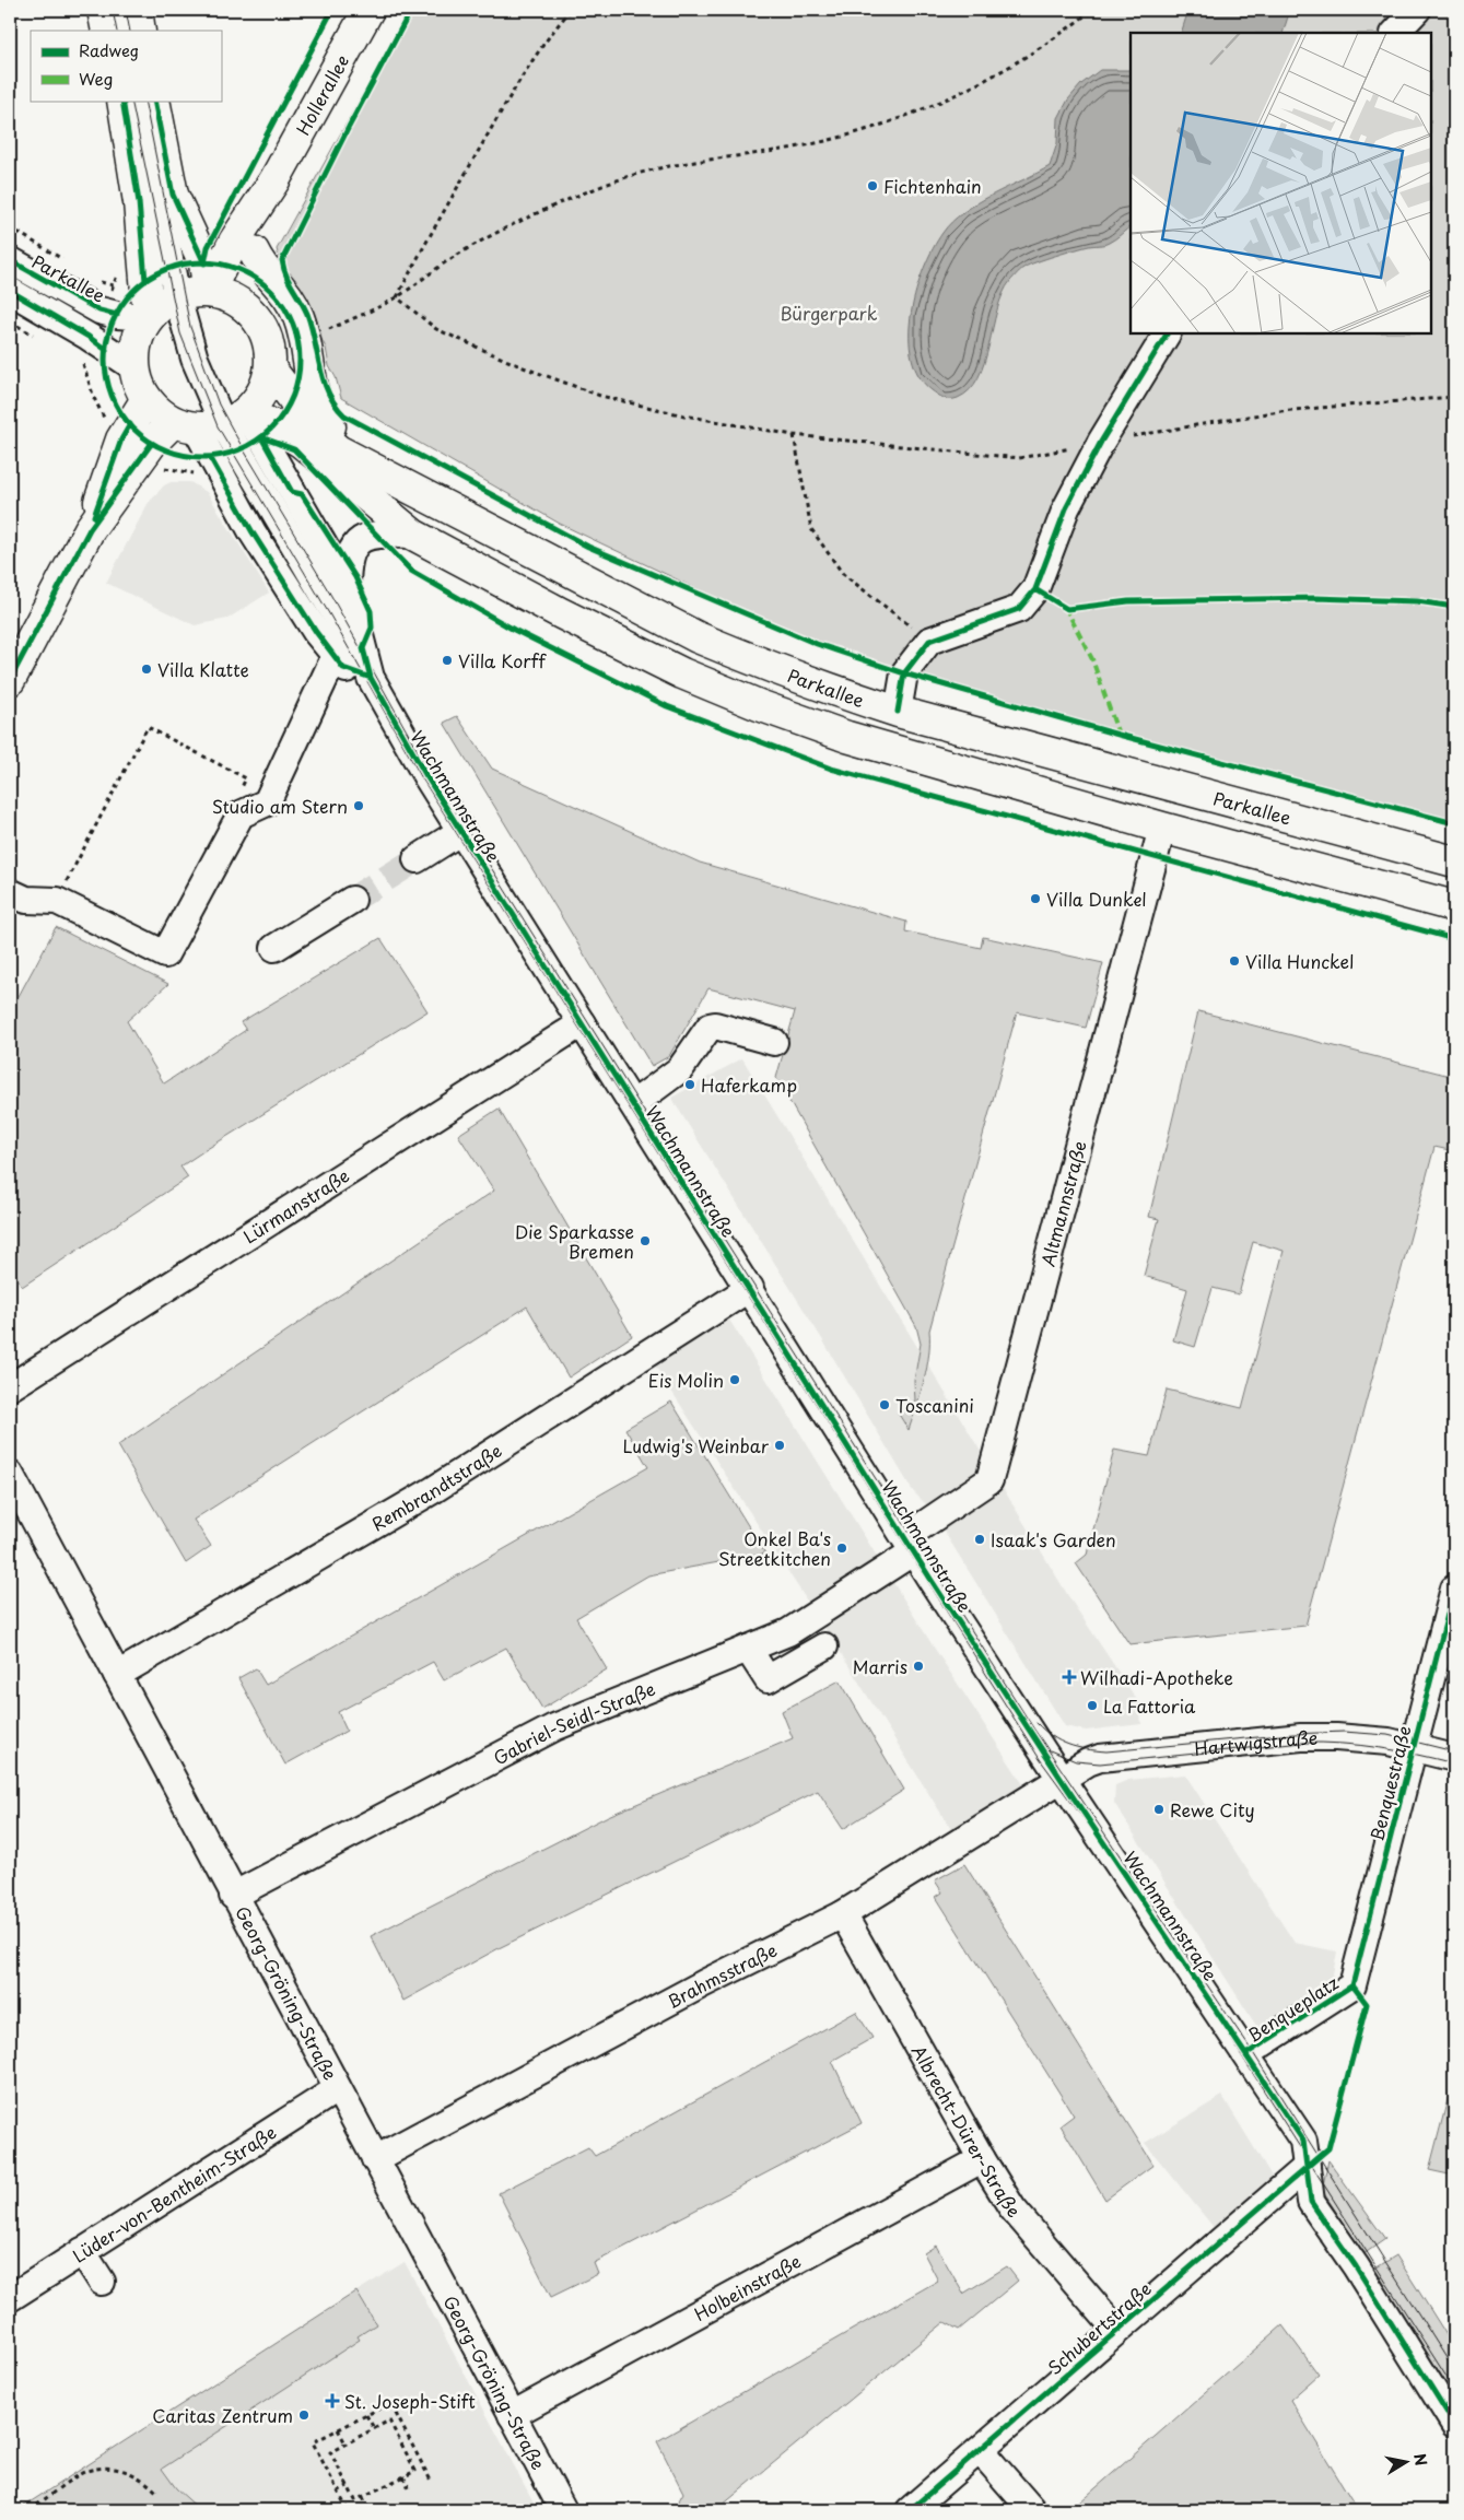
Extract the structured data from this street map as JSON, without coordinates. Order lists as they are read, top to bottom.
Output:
{
  "streets": {
    "main road": ["Hollerallee", "Parkallee"],
    "street": [
      "Wachmannstraße",
      "Altmannstraße",
      "Lürmanstraße",
      "Rembrandtstraße",
      "Gabriel-Seidl-Straße",
      "Hartwigstraße",
      "Benquestraße",
      "Brahmsstraße",
      "Georg-Gröning-Straße",
      "Benqueplatz",
      "Albrecht-Dürer-Straße",
      "Lüder-von-Bentheim-Straße",
      "Holbeinstraße",
      "Schubertstraße"
    ]
  },
  "crossings": [
    ["Wachmannstraße", "Altmannstraße"],
    ["Wachmannstraße", "Lürmanstraße"],
    ["Wachmannstraße", "Rembrandtstraße"],
    ["Wachmannstraße", "Gabriel-Seidl-Straße"],
    ["Wachmannstraße", "Hartwigstraße"],
    ["Wachmannstraße", "Brahmsstraße"],
    ["Wachmannstraße", "Benqueplatz"],
    ["Wachmannstraße", "Schubertstraße"],
    ["Altmannstraße", "Gabriel-Seidl-Straße"],
    ["Rembrandtstraße", "Georg-Gröning-Straße"],
    ["Gabriel-Seidl-Straße", "Georg-Gröning-Straße"],
    ["Hartwigstraße", "Benquestraße"],
    ["Hartwigstraße", "Brahmsstraße"],
    ["Benquestraße", "Benqueplatz"],
    ["Brahmsstraße", "Georg-Gröning-Straße"],
    ["Brahmsstraße", "Albrecht-Dürer-Straße"],
    ["Georg-Gröning-Straße", "Lüder-von-Bentheim-Straße"],
    ["Georg-Gröning-Straße", "Holbeinstraße"],
    ["Albrecht-Dürer-Straße", "Holbeinstraße"],
    ["Albrecht-Dürer-Straße", "Schubertstraße"]
  ],
  "parks": ["Bürgerpark"],
  "places": {
    "other": [
      "Fichtenhain",
      "Villa Korff",
      "Villa Klatte",
      "Studio am Stern",
      "Villa Dunkel",
      "Villa Hunckel",
      "Haferkamp",
      "Die Sparkasse Bremen",
      "Eis Molin",
      "Toscanini",
      "Ludwig's Weinbar",
      "Isaak's Garden",
      "Onkel Ba's Streetkitchen",
      "Marris",
      "La Fattoria",
      "Rewe City",
      "Caritas Zentrum"
    ],
    "health": ["Wilhadi-Apotheke", "St. Joseph-Stift"]
  },
  "legend": ["Radweg", "Weg"],
  "north": "right"
}
